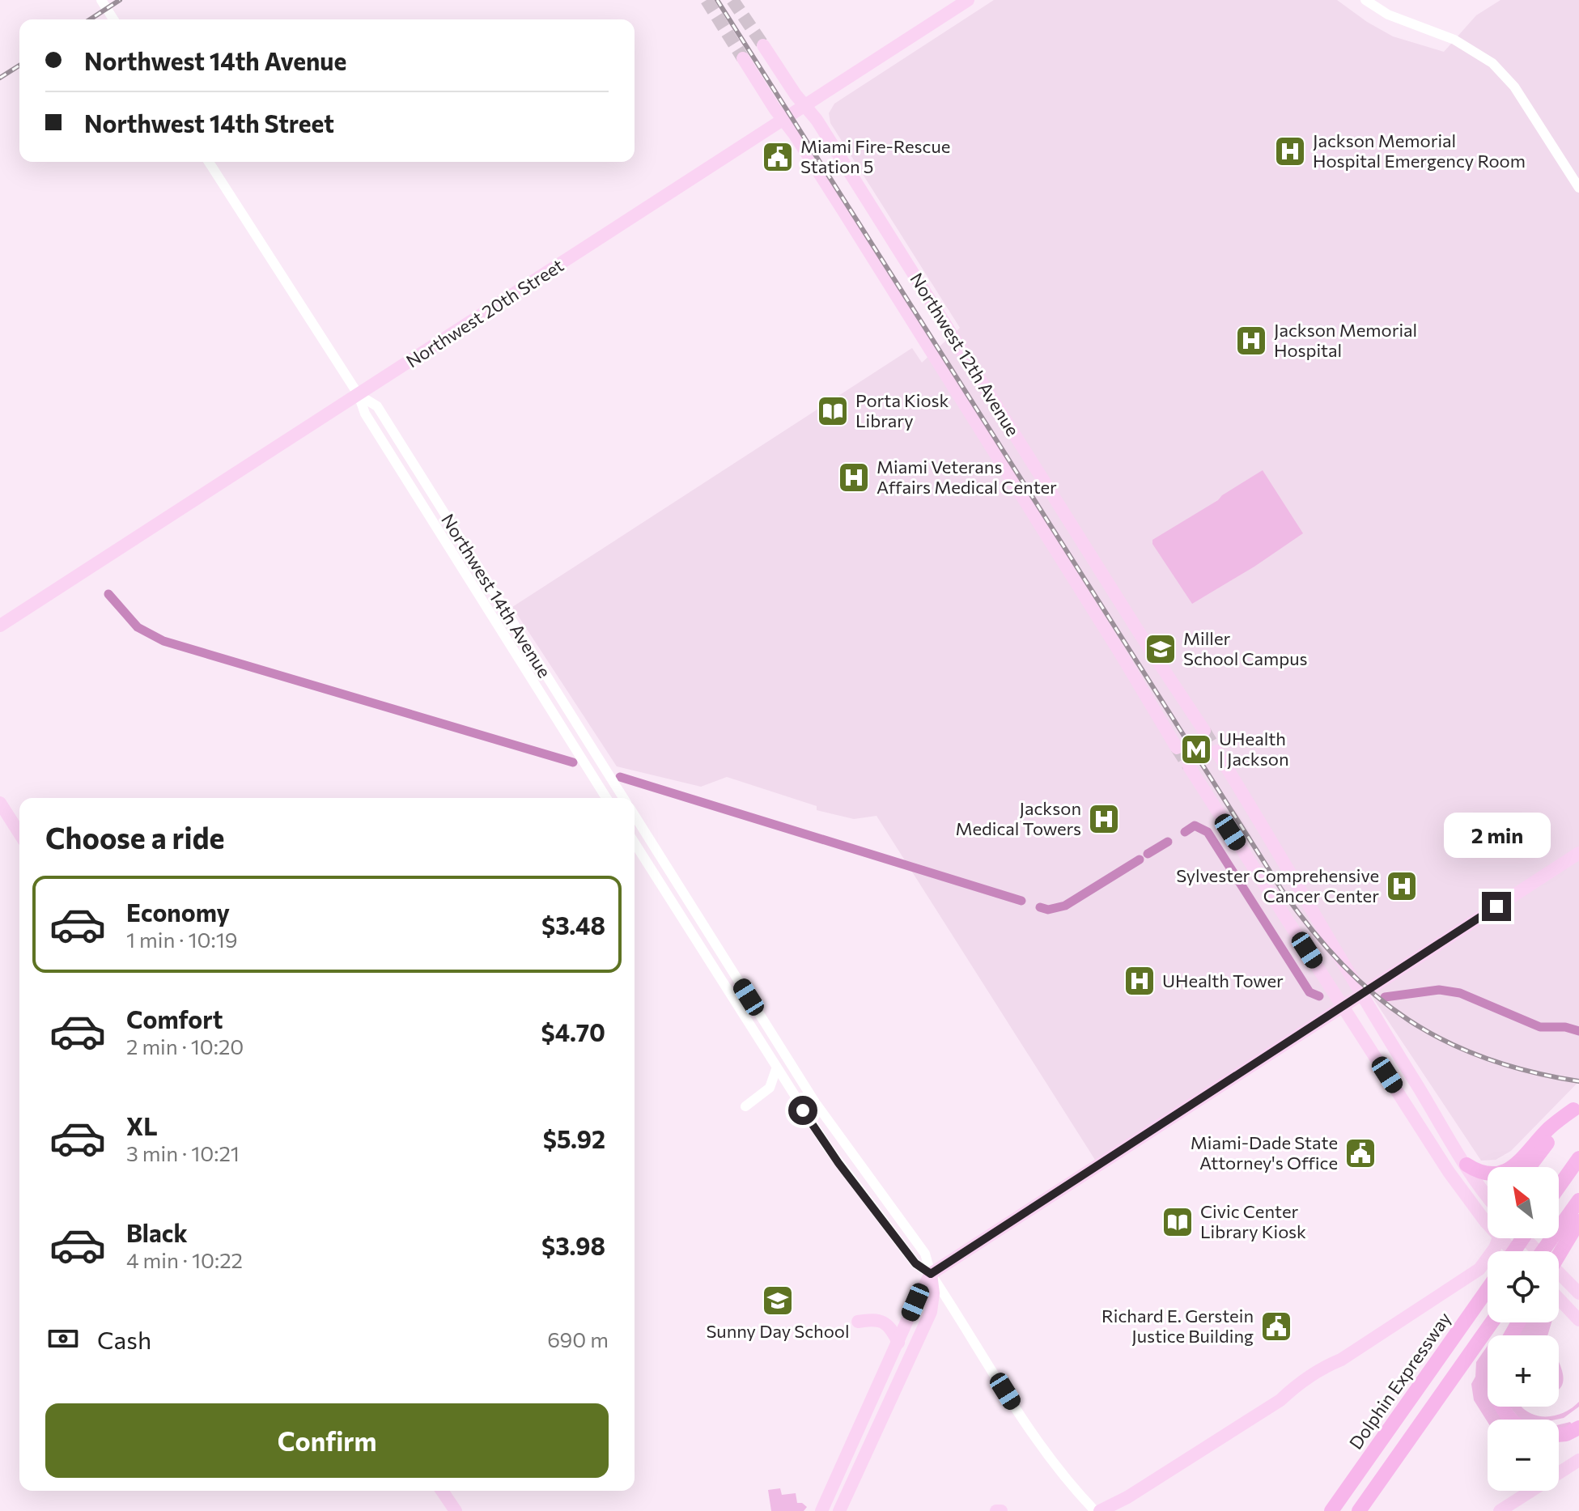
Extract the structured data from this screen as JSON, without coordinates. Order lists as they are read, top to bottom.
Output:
{
  "streets": {
    "highway": ["Dolphin Expressway"],
    "main road": ["Northwest 20th Street", "Northwest 12th Avenue"],
    "street": ["Northwest 14th Avenue"]
  },
  "crossings": [
    ["Northwest 20th Street", "Northwest 12th Avenue"],
    ["Northwest 20th Street", "Northwest 14th Avenue"]
  ],
  "places": {
    "hospital": [
      "Jackson Memorial Hospital Emergency Room",
      "Jackson Memorial Hospital",
      "Miami Veterans Affairs Medical Center",
      "Jackson Medical Towers",
      "Sylvester Comprehensive Cancer Center",
      "UHealth Tower"
    ],
    "public building": ["Miami Fire-Rescue Station 5", "Miami-Dade State Attorney's Office", "Richard E. Gerstein Justice Building"],
    "library": ["Porta Kiosk Library", "Civic Center Library Kiosk"],
    "school or university": ["Miller School Campus", "Sunny Day School"],
    "metro station": ["UHealth | Jackson"]
  },
  "north": "top left",
  "page": {
    "banner": ["Northwest 14th Avenue", "Northwest 14th Street"],
    "heading": "Choose a ride",
    "bubble": "2 min",
    "list": [
      {
        "name": "Economy",
        "note": "1 min · 10:19",
        "value": "$3.48"
      },
      {
        "name": "Comfort",
        "note": "2 min · 10:20",
        "value": "$4.70"
      },
      {
        "name": "XL",
        "note": "3 min · 10:21",
        "value": "$5.92"
      },
      {
        "name": "Black",
        "note": "4 min · 10:22",
        "value": "$3.98"
      }
    ],
    "map_buttons": ["+", "−"],
    "pay": ["Cash", "690 m"],
    "buttons": "Confirm"
  }
}
